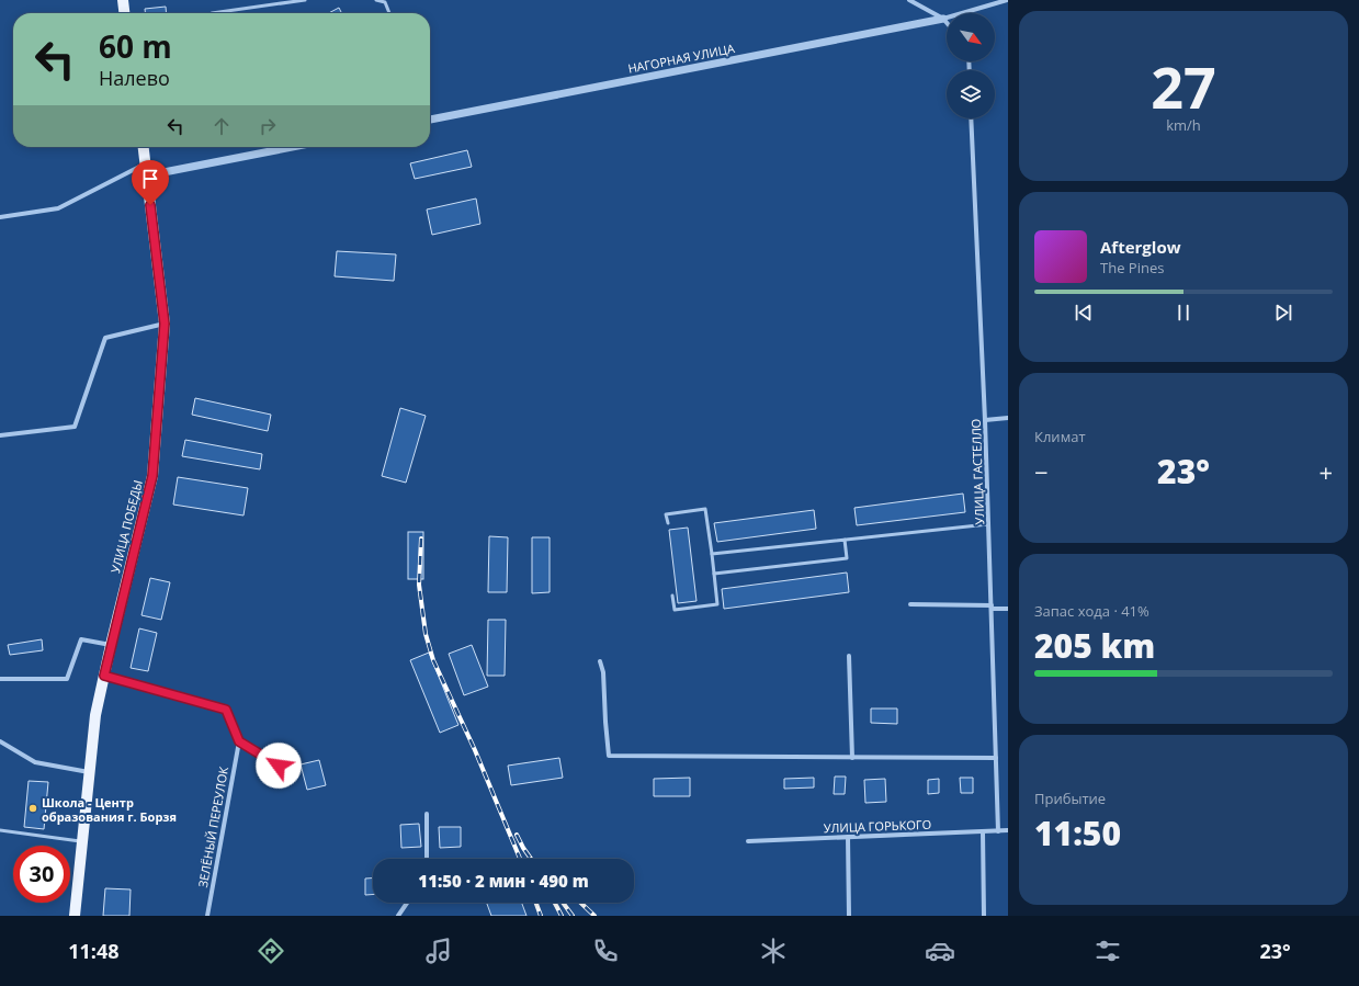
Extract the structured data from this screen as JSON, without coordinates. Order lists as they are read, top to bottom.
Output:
{
  "streets": {
    "main road": ["УЛИЦА ПОБЕДЫ"],
    "street": [
      "НАГОРНАЯ УЛИЦА",
      "УЛИЦА ГАСТЕЛЛО",
      "УЛИЦА ГОРЬКОГО",
      "ЗЕЛЁНЫЙ ПЕРЕУЛОК"
    ]
  },
  "crossings": [
    ["УЛИЦА ГАСТЕЛЛО", "УЛИЦА ГОРЬКОГО"]
  ],
  "places": ["Школа - Центр образования г. Борзя"],
  "north": "bottom right",
  "page": {
    "tile": [
      ["27", "km/h"],
      "Климат",
      ["Запас хода · 41%", "205 km"],
      ["Прибытие", "11:50"]
    ],
    "turn": ["60 m", "Налево"],
    "song": ["Afterglow", "The Pines"],
    "heat": ["−", "23°", "+"],
    "limit": "30",
    "trip": "11:50 · 2 мин · 490 m",
    "tabs": ["11:48", "23°"]
  }
}
